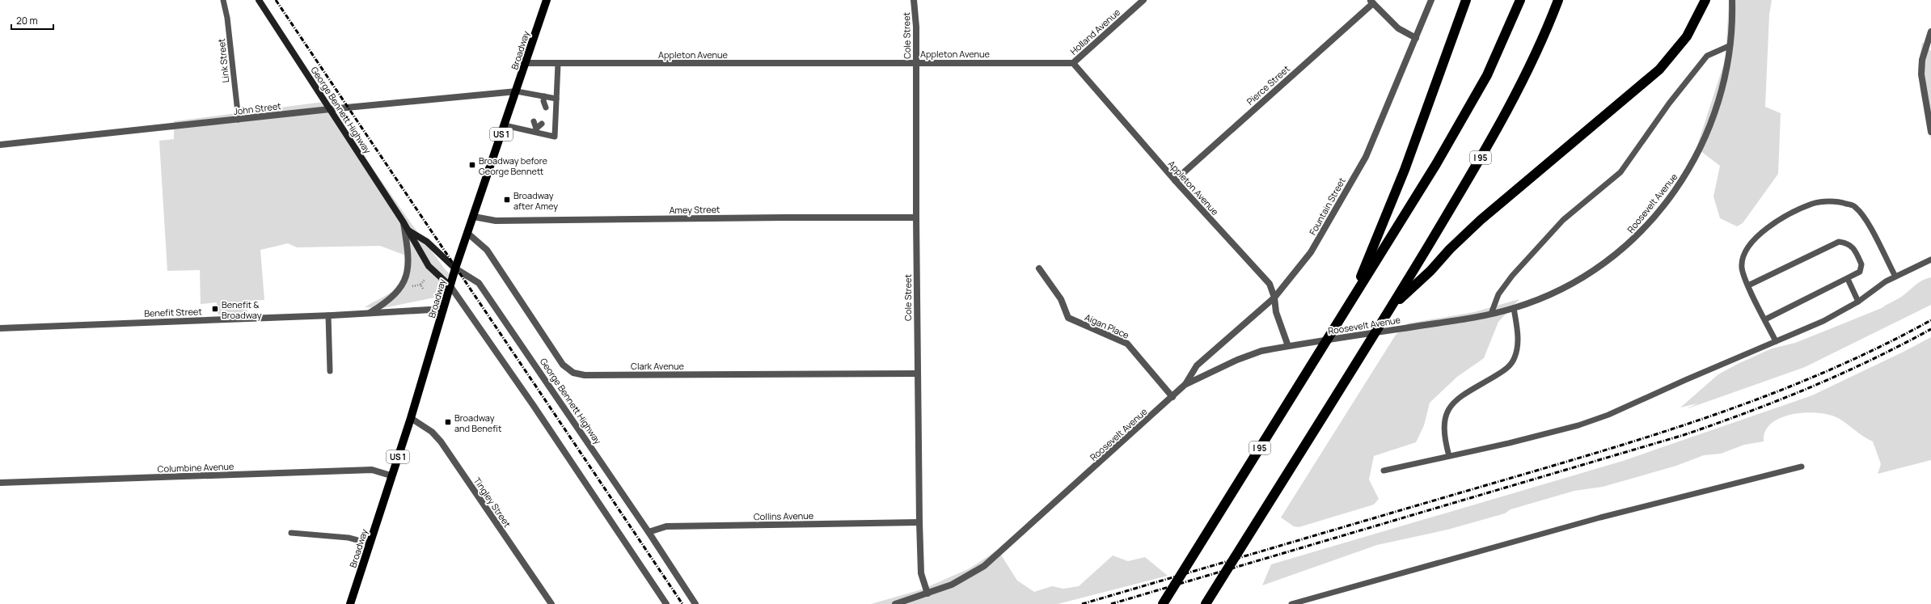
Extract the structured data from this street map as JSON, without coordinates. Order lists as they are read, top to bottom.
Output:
{
  "streets": {
    "highway": ["I 95"],
    "main road": ["Broadway", "George Bennett Highway", "US 1"],
    "street": [
      "Holland Avenue",
      "Cole Street",
      "Appleton Avenue",
      "Pierce Street",
      "John Street",
      "Roosevelt Avenue",
      "Fountain Street",
      "Amey Street",
      "Benefit Street",
      "Aigan Place",
      "Clark Avenue",
      "Columbine Avenue",
      "Tingley Street",
      "Collins Avenue"
    ],
    "lane": ["Link Street"]
  },
  "crossings": [
    ["Holland Avenue", "Appleton Avenue"],
    ["Cole Street", "Appleton Avenue"],
    ["Cole Street", "Roosevelt Avenue"],
    ["Cole Street", "Amey Street"],
    ["Cole Street", "Clark Avenue"],
    ["Cole Street", "Collins Avenue"],
    ["Broadway", "Appleton Avenue"],
    ["Broadway", "John Street"],
    ["Broadway", "George Bennett Highway"],
    ["Broadway", "Amey Street"],
    ["Broadway", "Benefit Street"],
    ["Broadway", "Clark Avenue"],
    ["Broadway", "Columbine Avenue"],
    ["Broadway", "Tingley Street"],
    ["Appleton Avenue", "Pierce Street"],
    ["Appleton Avenue", "Roosevelt Avenue"],
    ["Appleton Avenue", "Fountain Street"],
    ["Link Street", "John Street"],
    ["John Street", "George Bennett Highway"],
    ["George Bennett Highway", "Collins Avenue"],
    ["Roosevelt Avenue", "Fountain Street"],
    ["Roosevelt Avenue", "Aigan Place"]
  ],
  "places": {
    "transit": [
      "Broadway before George Bennett",
      "Broadway after Amey",
      "Benefit & Broadway",
      "Broadway and Benefit"
    ]
  },
  "scale_bar": "20 m"
}
